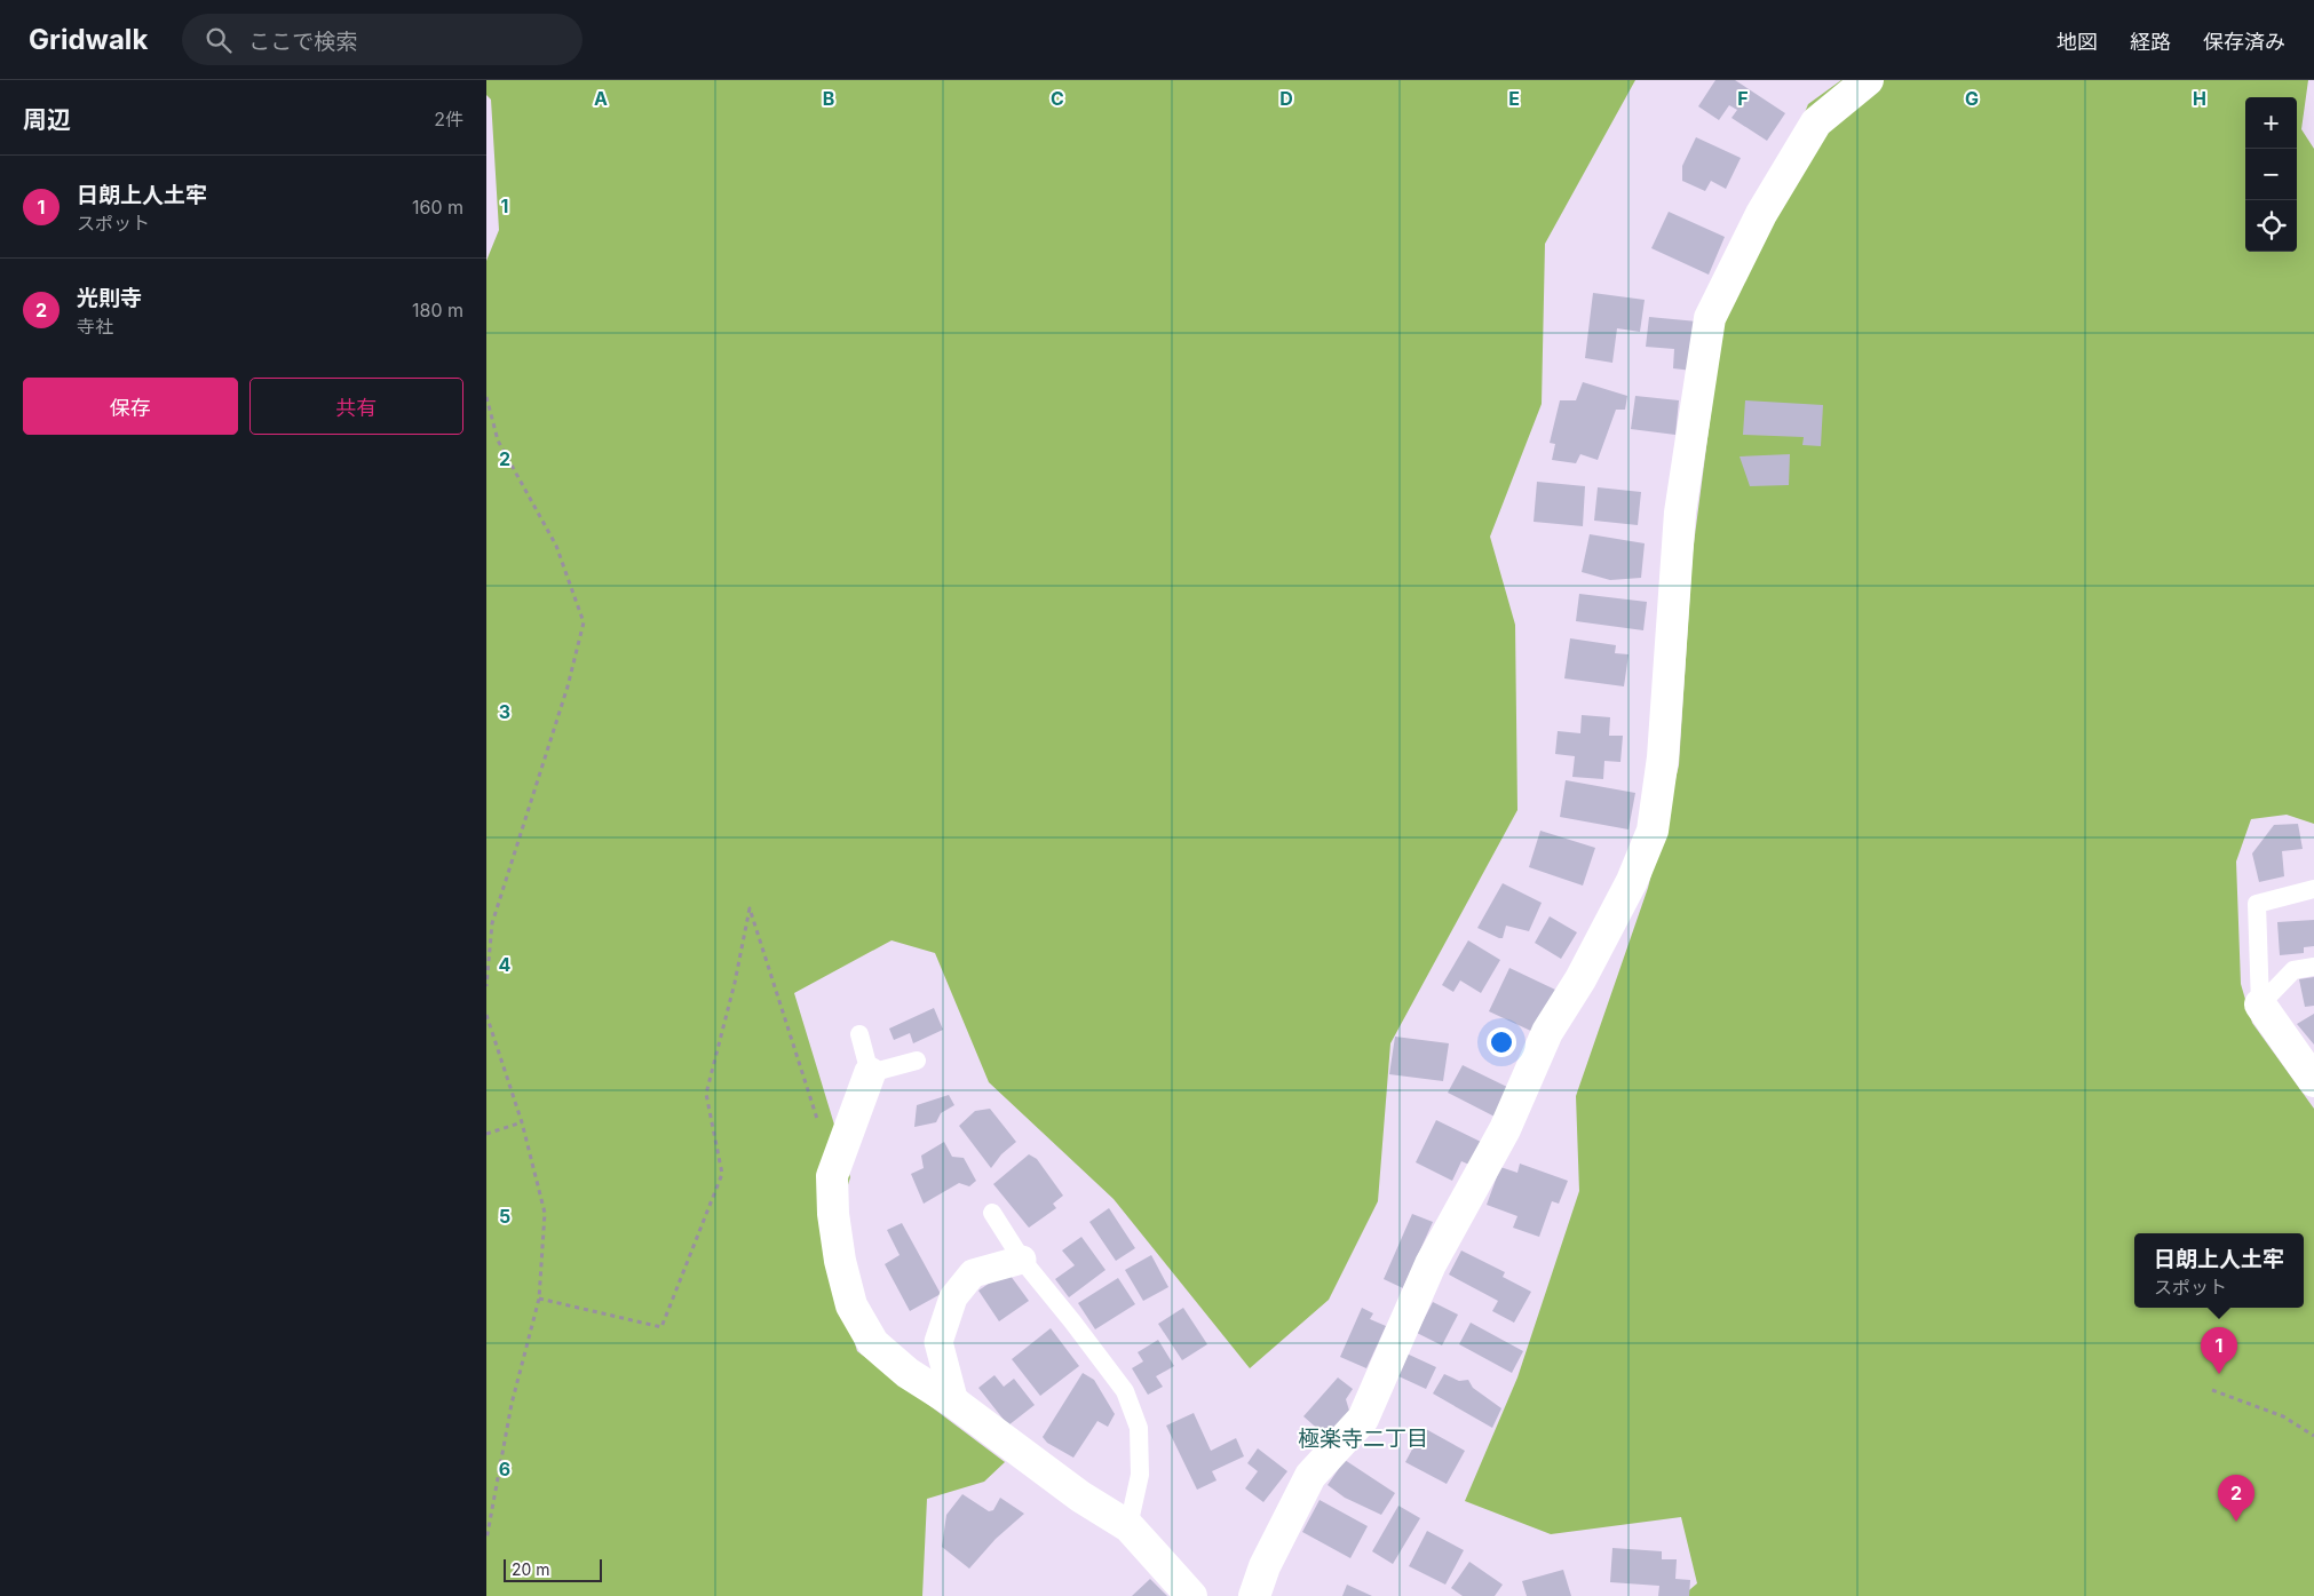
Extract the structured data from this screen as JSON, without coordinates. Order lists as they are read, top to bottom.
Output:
{
  "districts": ["極楽寺二丁目"],
  "scale_bar": "20 m",
  "page": {
    "header": "Gridwalk",
    "search": "ここで検索",
    "nav": ["地図", "経路", "保存済み"],
    "heading": ["周辺", "2件"],
    "map_buttons": ["+", "−"],
    "list": [
      {
        "mark": "1",
        "name": "日朗上人土牢",
        "note": "スポット",
        "value": "160 m"
      },
      {
        "mark": "2",
        "name": "光則寺",
        "note": "寺社",
        "value": "180 m"
      }
    ],
    "buttons": ["保存", "共有"],
    "popup": ["日朗上人土牢", "スポット"],
    "pins": ["1", "2"],
    "scale": "20 m"
  },
  "grid": {
    "columns": [
      "A",
      "B",
      "C",
      "D",
      "E",
      "F",
      "G",
      "H"
    ],
    "rows": [
      "1",
      "2",
      "3",
      "4",
      "5",
      "6"
    ]
  }
}
